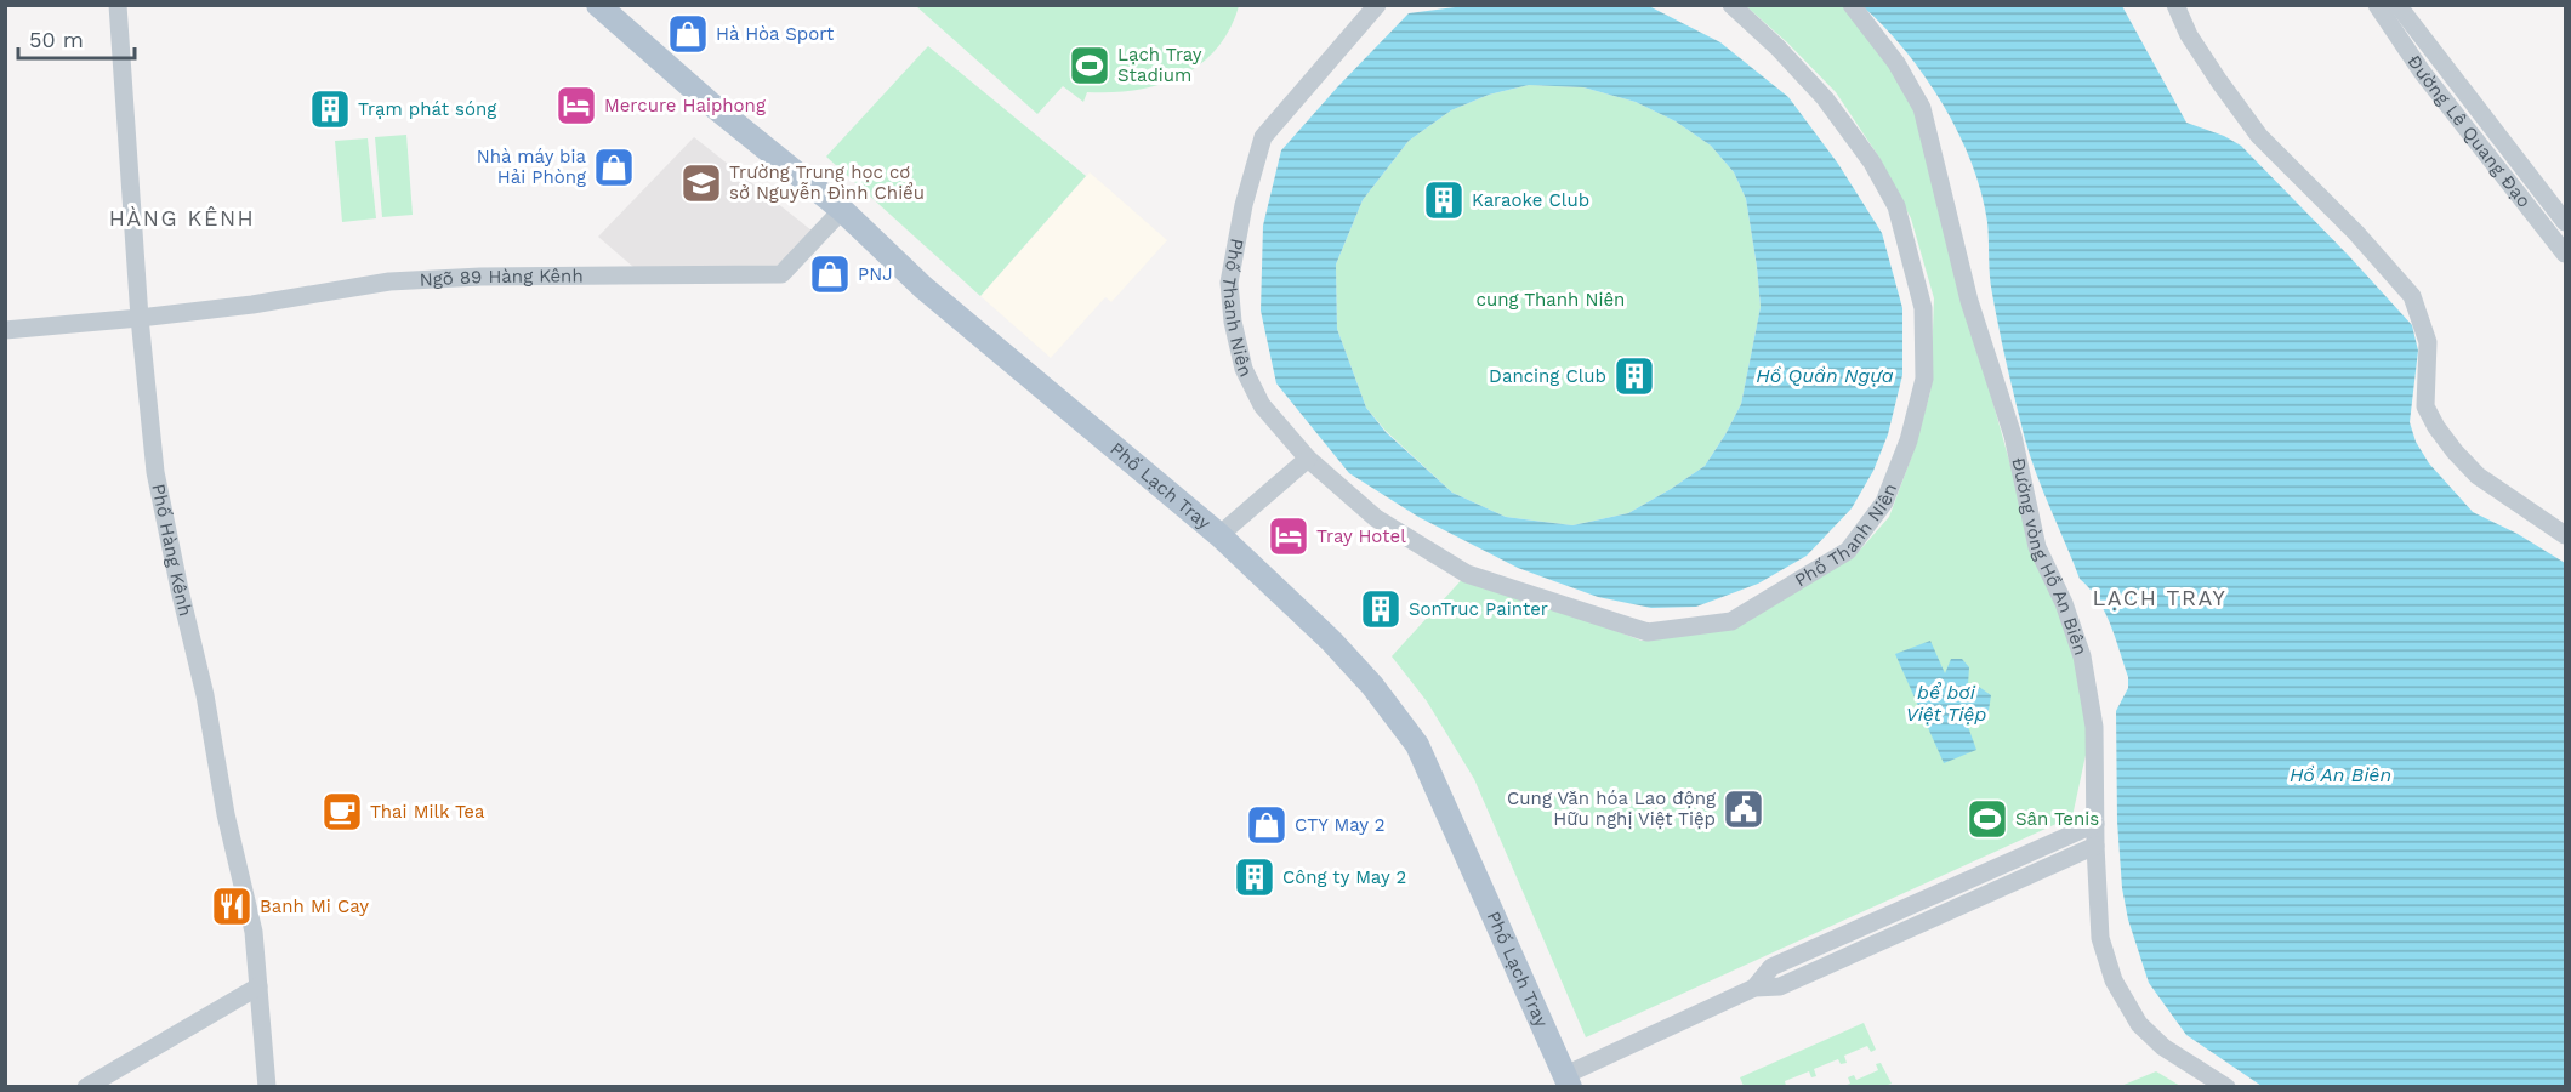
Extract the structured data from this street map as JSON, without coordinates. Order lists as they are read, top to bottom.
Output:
{
  "streets": {
    "main road": ["Phố Lạch Tray"],
    "street": [
      "Đường Lê Quang Đạo",
      "Ngõ 89 Hàng Kênh",
      "Phố Thanh Niên",
      "Phố Hàng Kênh",
      "Đường vòng Hồ An Biên"
    ]
  },
  "crossings": [
    ["Ngõ 89 Hàng Kênh", "Phố Lạch Tray"],
    ["Ngõ 89 Hàng Kênh", "Phố Hàng Kênh"]
  ],
  "districts": ["HÀNG KÊNH", "LẠCH TRAY"],
  "water": ["Hồ Quần Ngựa", "bể bơi Việt Tiệp", "Hồ An Biên"],
  "parks": ["cung Thanh Niên"],
  "places": {
    "shop": [
      "Hà Hòa Sport",
      "Nhà máy bia Hải Phòng",
      "PNJ",
      "CTY May 2"
    ],
    "sports": ["Lạch Tray Stadium", "Sân Tenis"],
    "hotel": ["Mercure Haiphong", "Tray Hotel"],
    "building": [
      "Trạm phát sóng",
      "Karaoke Club",
      "Dancing Club",
      "SonTruc Painter",
      "Công ty May 2"
    ],
    "school or university": ["Trường Trung học cơ sở Nguyễn Đình Chiểu"],
    "public building": ["Cung Văn hóa Lao động Hữu nghị Việt Tiệp"],
    "cafe": ["Thai Milk Tea"],
    "restaurant": ["Banh Mi Cay"]
  },
  "scale_bar": "50 m"
}
